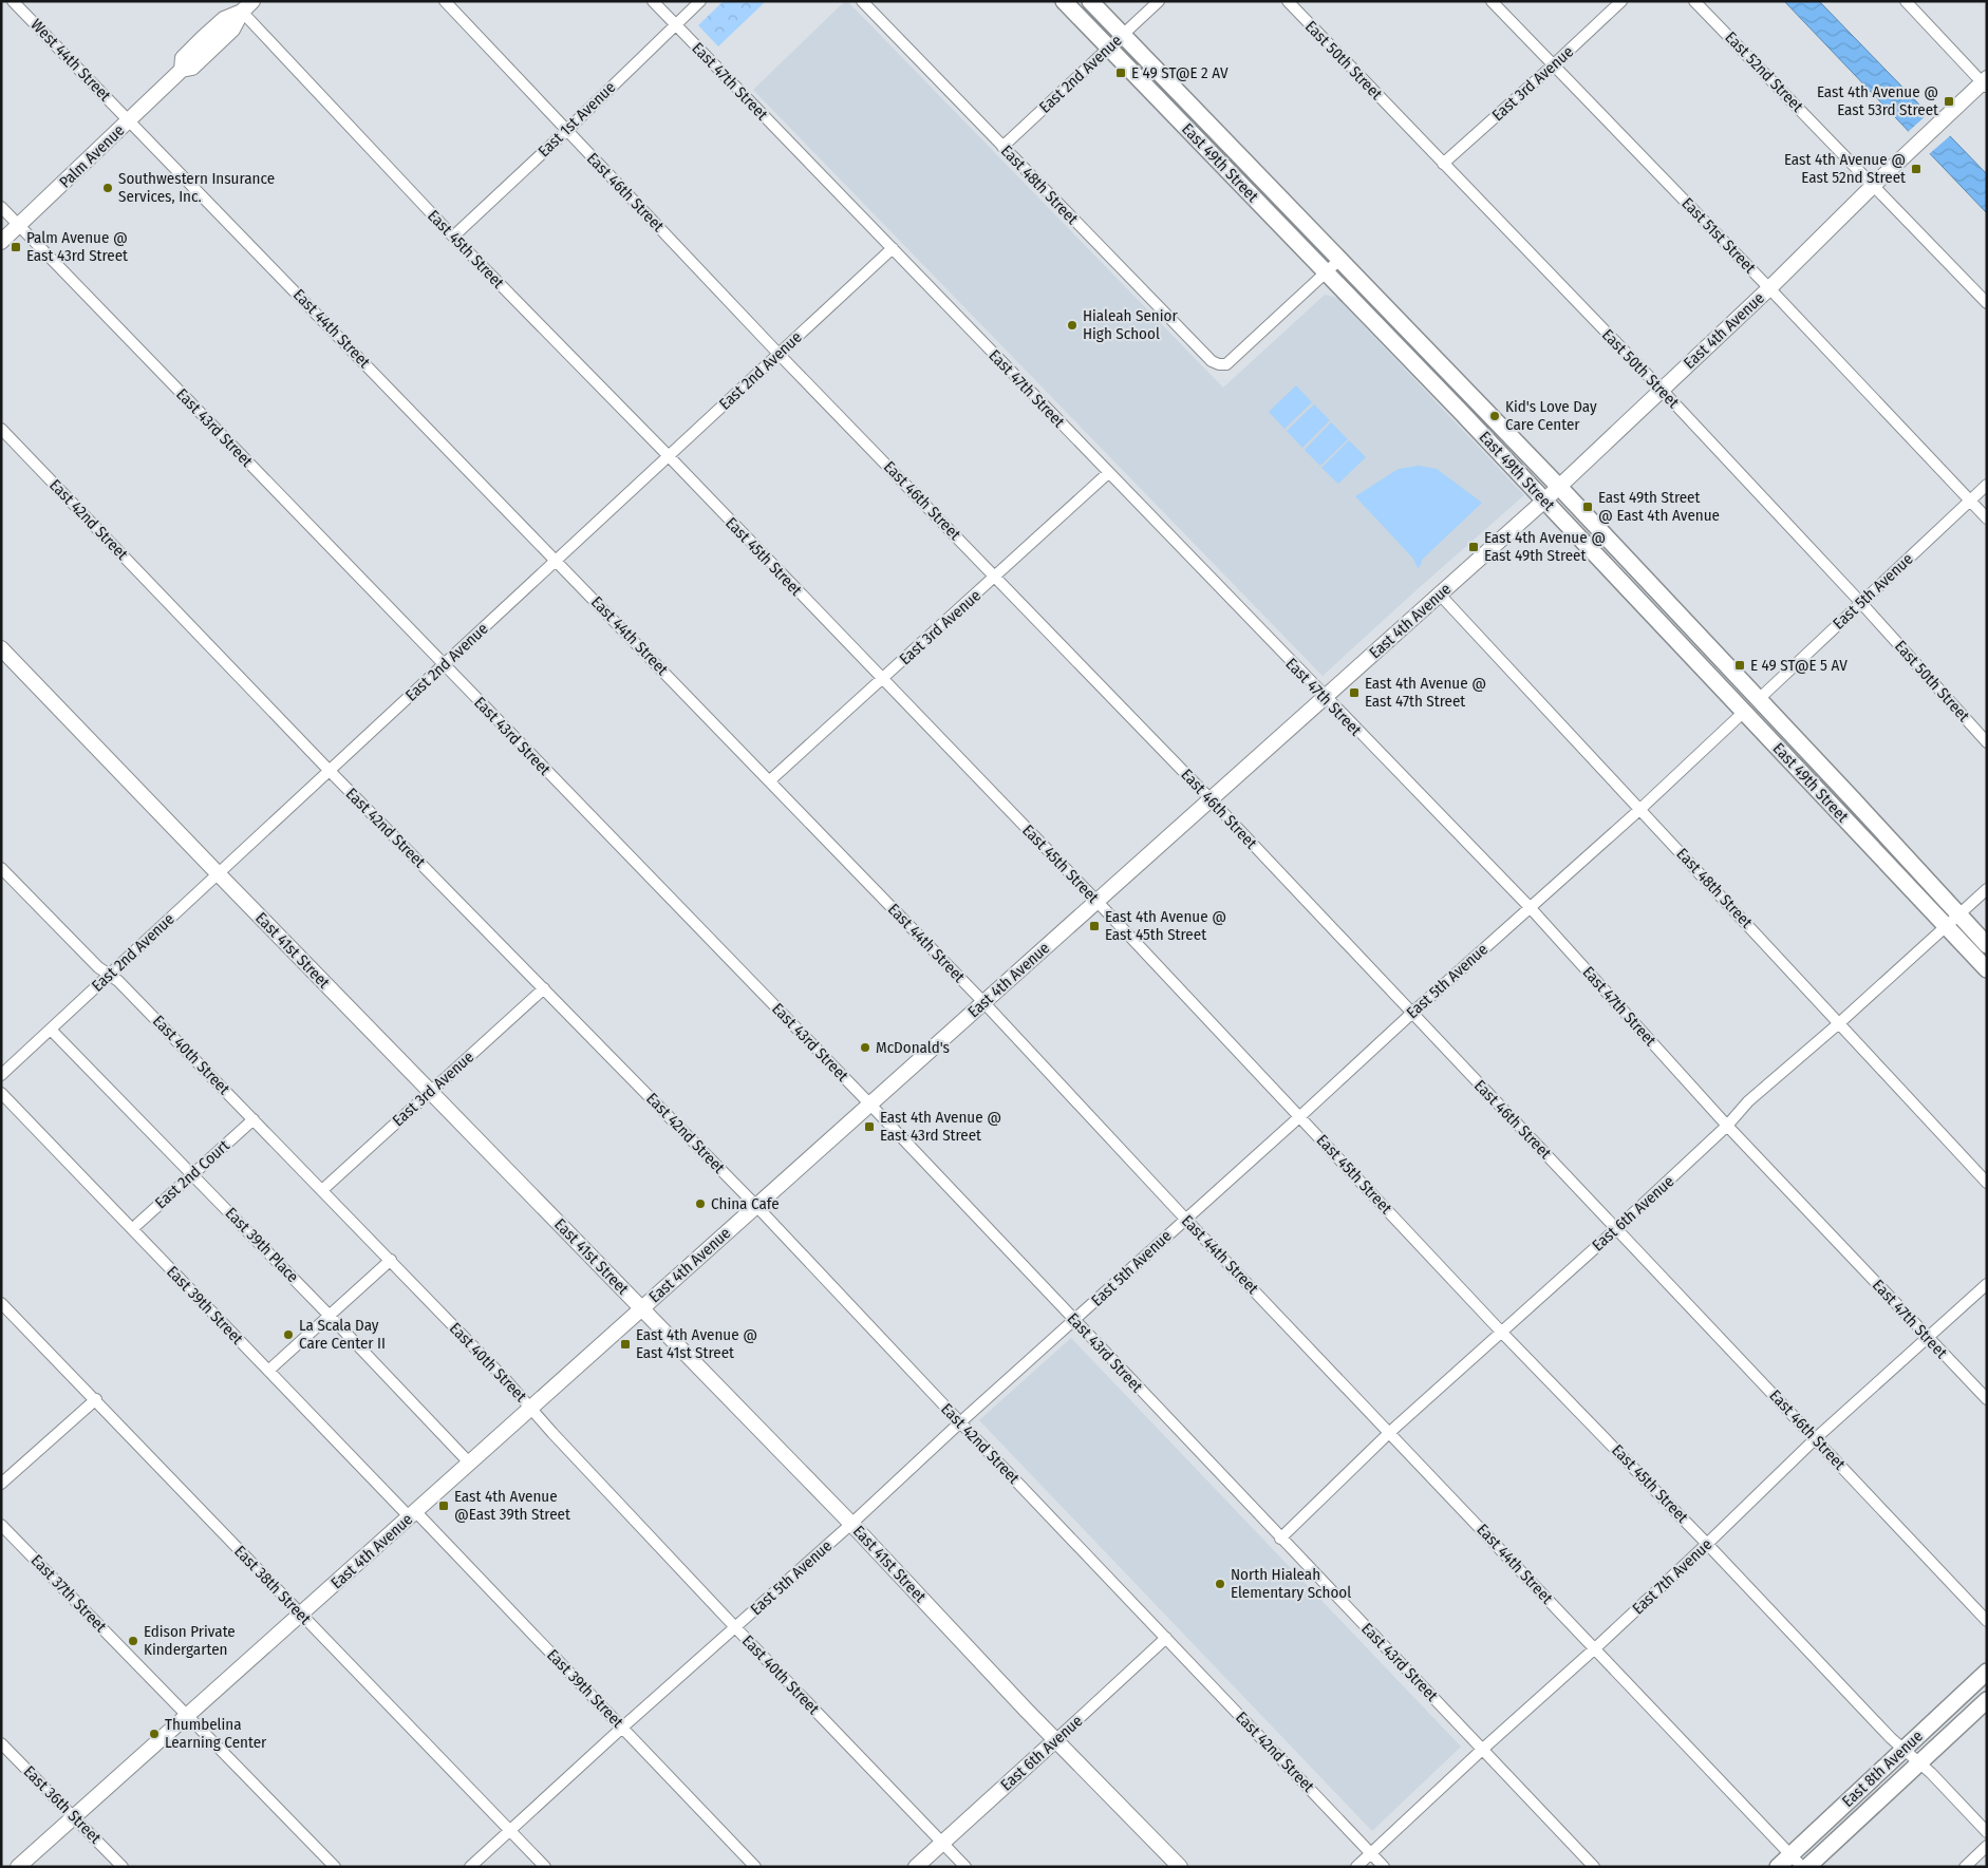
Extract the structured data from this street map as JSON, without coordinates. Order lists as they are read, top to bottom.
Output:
{
  "streets": {
    "main road": [
      "Palm Avenue",
      "East 49th Street",
      "East 4th Avenue",
      "East 41st Street",
      "East 6th Avenue",
      "East 8th Avenue"
    ],
    "street": [
      "West 44th Street",
      "East 50th Street",
      "East 52nd Street",
      "East 2nd Avenue",
      "East 47th Street",
      "East 3rd Avenue",
      "East 1st Avenue",
      "East 48th Street",
      "East 46th Street",
      "East 51st Street",
      "East 45th Street",
      "East 44th Street",
      "East 43rd Street",
      "East 42nd Street",
      "East 5th Avenue",
      "East 40th Street",
      "East 2nd Court",
      "East 39th Place",
      "East 39th Street",
      "East 7th Avenue",
      "East 38th Street",
      "East 37th Street",
      "East 36th Street"
    ]
  },
  "crossings": [
    ["West 44th Street", "Palm Avenue"],
    ["West 44th Street", "East 44th Street"],
    ["East 50th Street", "East 3rd Avenue"],
    ["East 50th Street", "East 4th Avenue"],
    ["East 50th Street", "East 5th Avenue"],
    ["East 52nd Street", "East 4th Avenue"],
    ["East 2nd Avenue", "East 47th Street"],
    ["East 2nd Avenue", "East 49th Street"],
    ["East 2nd Avenue", "East 48th Street"],
    ["East 2nd Avenue", "East 46th Street"],
    ["East 2nd Avenue", "East 45th Street"],
    ["East 2nd Avenue", "East 44th Street"],
    ["East 2nd Avenue", "East 43rd Street"],
    ["East 2nd Avenue", "East 42nd Street"],
    ["East 2nd Avenue", "East 41st Street"],
    ["East 2nd Avenue", "East 40th Street"],
    ["East 2nd Avenue", "East 39th Place"],
    ["East 47th Street", "East 3rd Avenue"],
    ["East 47th Street", "East 1st Avenue"],
    ["East 47th Street", "East 4th Avenue"],
    ["East 47th Street", "East 5th Avenue"],
    ["East 47th Street", "East 6th Avenue"],
    ["East 47th Street", "East 7th Avenue"],
    ["East 3rd Avenue", "East 46th Street"],
    ["East 3rd Avenue", "East 51st Street"],
    ["East 3rd Avenue", "East 45th Street"],
    ["East 3rd Avenue", "East 44th Street"],
    ["East 3rd Avenue", "East 42nd Street"],
    ["East 3rd Avenue", "East 41st Street"],
    ["East 3rd Avenue", "East 40th Street"],
    ["East 1st Avenue", "East 46th Street"],
    ["East 1st Avenue", "East 45th Street"],
    ["Palm Avenue", "East 45th Street"],
    ["Palm Avenue", "East 44th Street"],
    ["Palm Avenue", "East 43rd Street"],
    ["East 49th Street", "East 48th Street"],
    ["East 49th Street", "East 4th Avenue"],
    ["East 49th Street", "East 5th Avenue"],
    ["East 49th Street", "East 6th Avenue"],
    ["East 48th Street", "East 4th Avenue"],
    ["East 48th Street", "East 5th Avenue"],
    ["East 48th Street", "East 6th Avenue"],
    ["East 46th Street", "East 4th Avenue"],
    ["East 46th Street", "East 5th Avenue"],
    ["East 46th Street", "East 6th Avenue"],
    ["East 46th Street", "East 7th Avenue"],
    ["East 51st Street", "East 4th Avenue"],
    ["East 51st Street", "East 5th Avenue"],
    ["East 45th Street", "East 4th Avenue"],
    ["East 45th Street", "East 5th Avenue"],
    ["East 45th Street", "East 6th Avenue"],
    ["East 45th Street", "East 7th Avenue"],
    ["East 45th Street", "East 8th Avenue"],
    ["East 44th Street", "East 4th Avenue"],
    ["East 44th Street", "East 5th Avenue"],
    ["East 44th Street", "East 6th Avenue"],
    ["East 44th Street", "East 7th Avenue"],
    ["East 44th Street", "East 8th Avenue"],
    ["East 4th Avenue", "East 43rd Street"],
    ["East 4th Avenue", "East 42nd Street"],
    ["East 4th Avenue", "East 41st Street"],
    ["East 4th Avenue", "East 40th Street"],
    ["East 4th Avenue", "East 39th Place"],
    ["East 4th Avenue", "East 39th Street"],
    ["East 4th Avenue", "East 38th Street"],
    ["East 4th Avenue", "East 37th Street"],
    ["East 4th Avenue", "East 36th Street"],
    ["East 43rd Street", "East 5th Avenue"],
    ["East 43rd Street", "East 6th Avenue"],
    ["East 43rd Street", "East 7th Avenue"],
    ["East 42nd Street", "East 5th Avenue"],
    ["East 42nd Street", "East 6th Avenue"],
    ["East 42nd Street", "East 7th Avenue"],
    ["East 5th Avenue", "East 41st Street"],
    ["East 5th Avenue", "East 40th Street"],
    ["East 5th Avenue", "East 39th Street"],
    ["East 5th Avenue", "East 38th Street"],
    ["East 41st Street", "East 6th Avenue"],
    ["East 40th Street", "East 2nd Court"],
    ["East 40th Street", "East 6th Avenue"],
    ["East 2nd Court", "East 39th Place"],
    ["East 2nd Court", "East 39th Street"]
  ],
  "places": {
    "transit": [
      "E 49 ST@E 2 AV",
      "East 4th Avenue @ East 53rd Street",
      "East 4th Avenue @ East 52nd Street",
      "Palm Avenue @ East 43rd Street",
      "East 49th Street @ East 4th Avenue",
      "East 4th Avenue @ East 49th Street",
      "E 49 ST@E 5 AV",
      "East 4th Avenue @ East 47th Street",
      "East 4th Avenue @ East 45th Street",
      "East 4th Avenue @ East 43rd Street",
      "East 4th Avenue @ East 41st Street",
      "East 4th Avenue @East 39th Street"
    ],
    "other": [
      "Southwestern Insurance Services, Inc.",
      "Hialeah Senior High School",
      "Kid's Love Day Care Center",
      "McDonald's",
      "China Cafe",
      "La Scala Day Care Center II",
      "North Hialeah Elementary School",
      "Edison Private Kindergarten",
      "Thumbelina Learning Center"
    ]
  }
}
